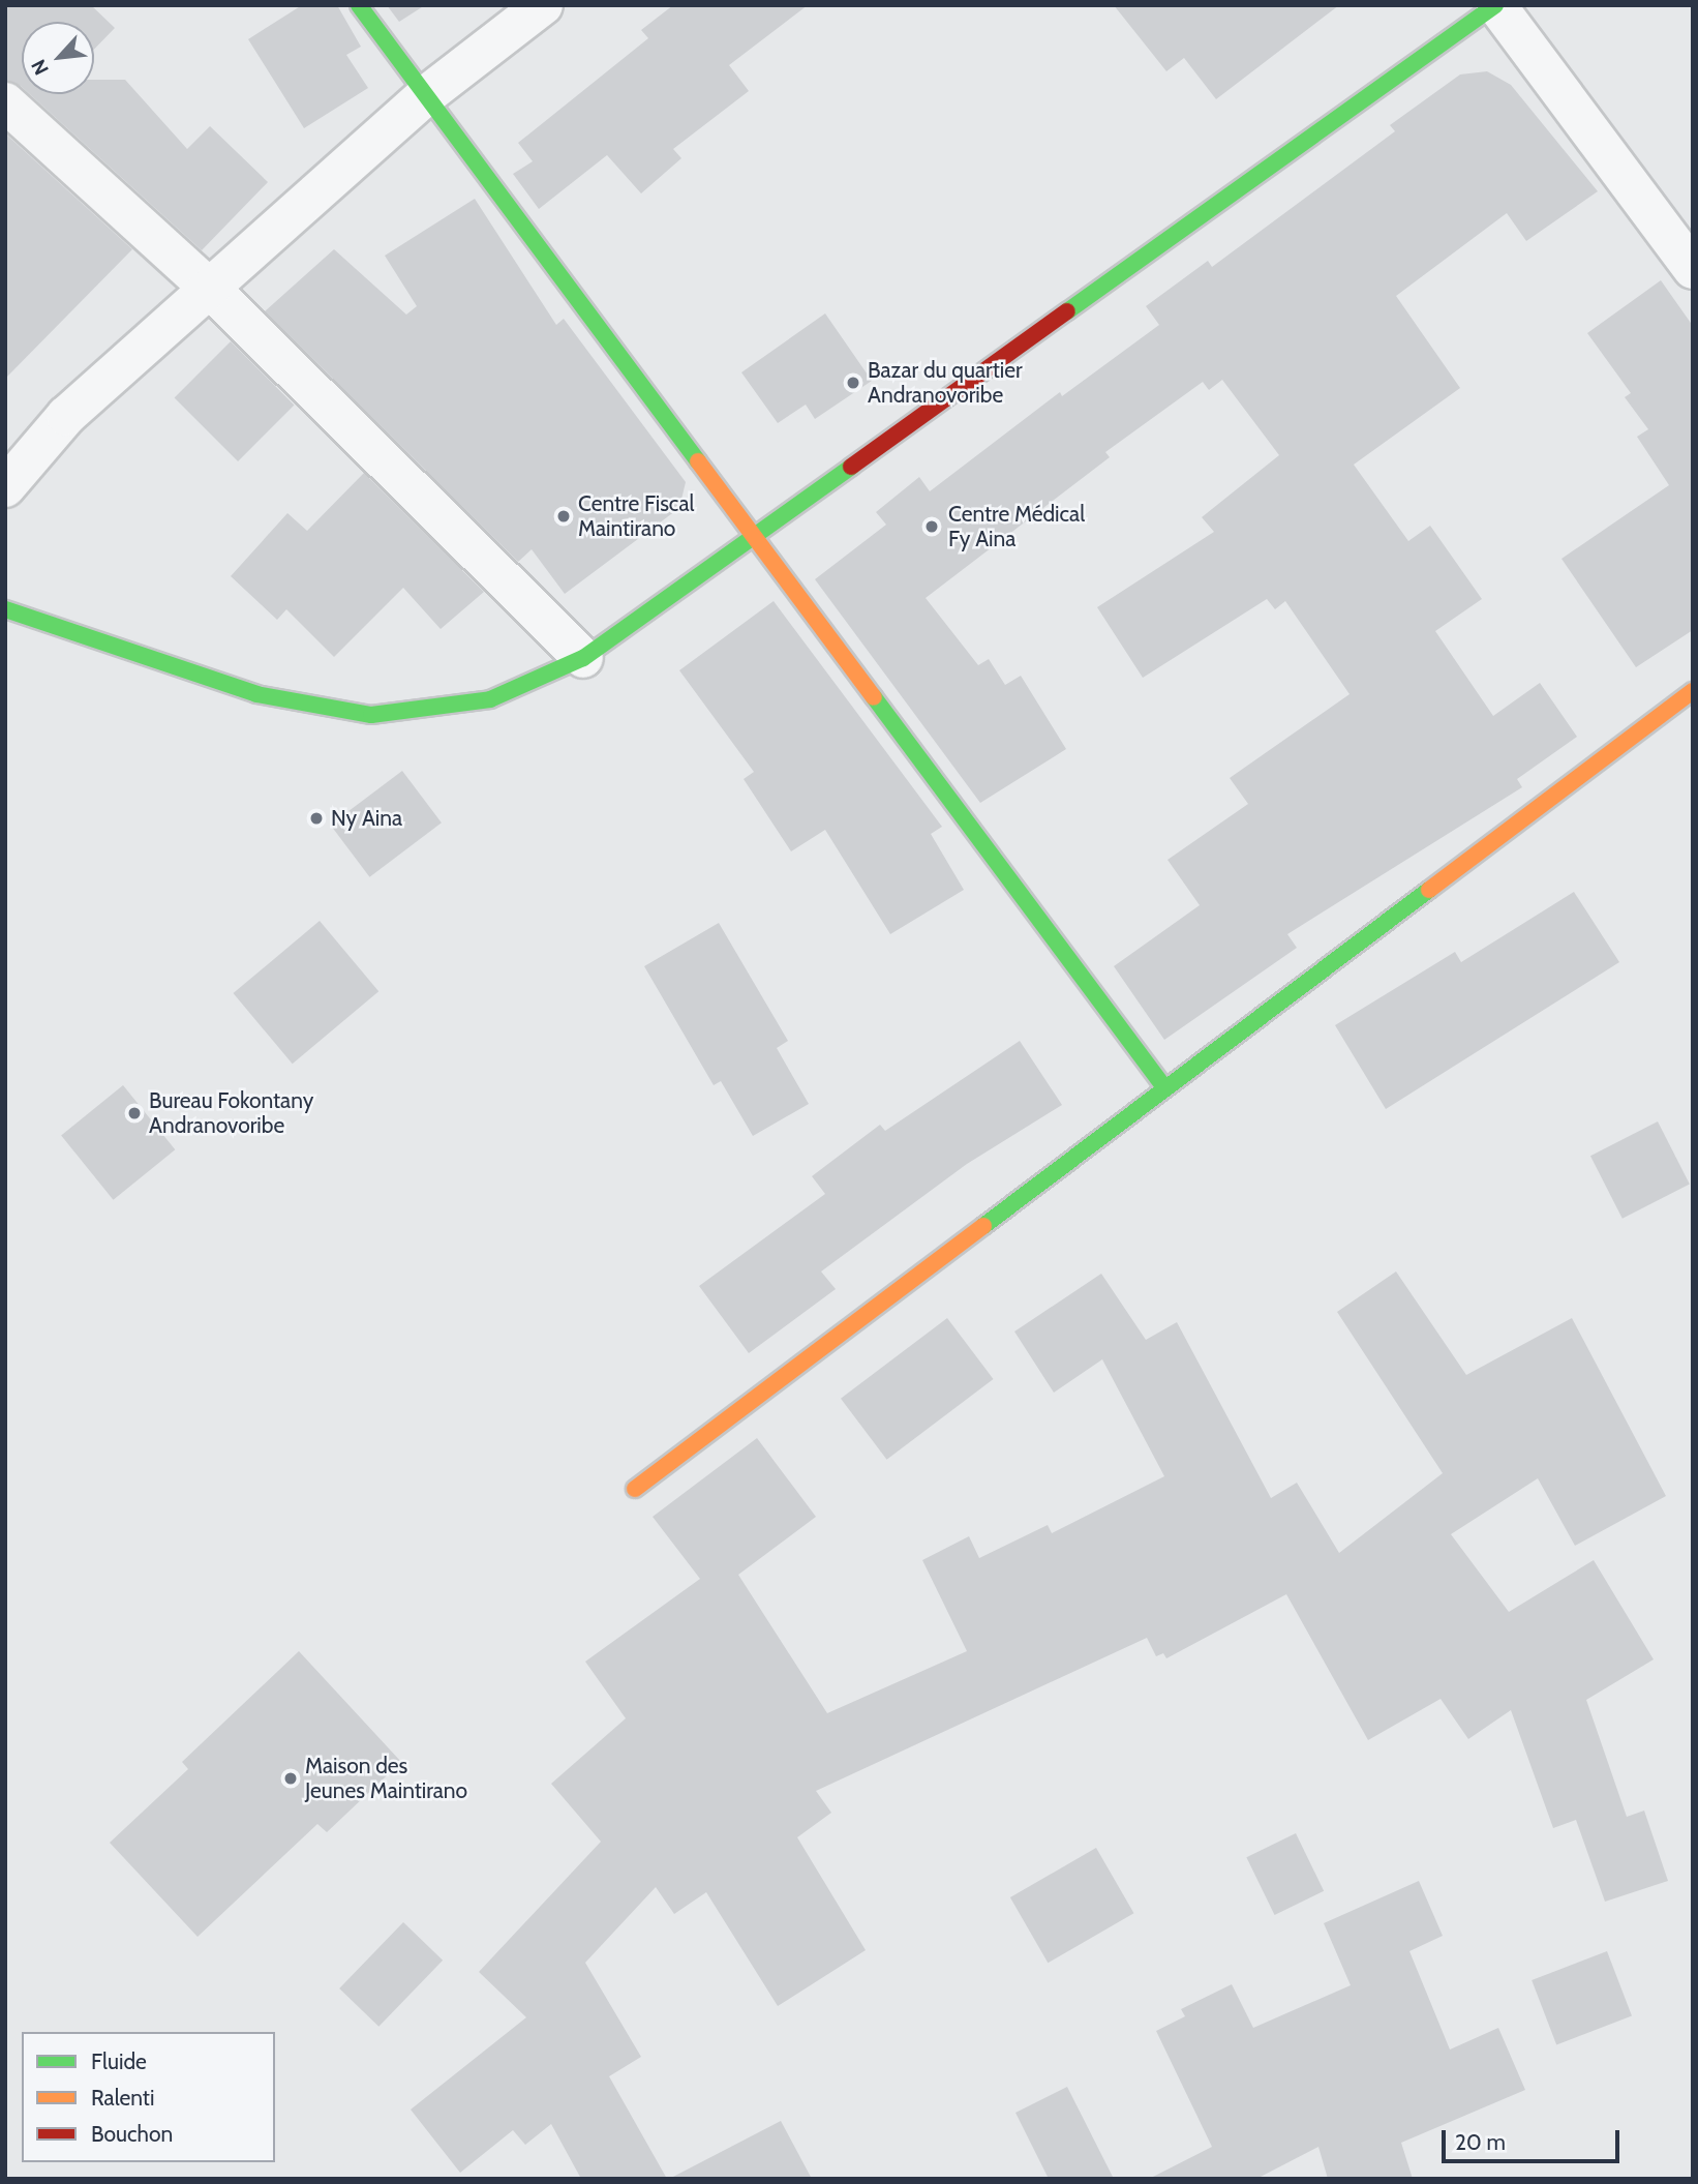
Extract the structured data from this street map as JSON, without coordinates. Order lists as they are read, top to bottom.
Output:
{
  "places": [
    "Bazar du quartier Andranovoribe",
    "Centre Fiscal Maintirano",
    "Centre Médical Fy Aina",
    "Ny Aina",
    "Bureau Fokontany Andranovoribe",
    "Maison des Jeunes Maintirano"
  ],
  "legend": ["Fluide", "Ralenti", "Bouchon"],
  "scale_bar": "20 m",
  "north": "bottom left"
}
